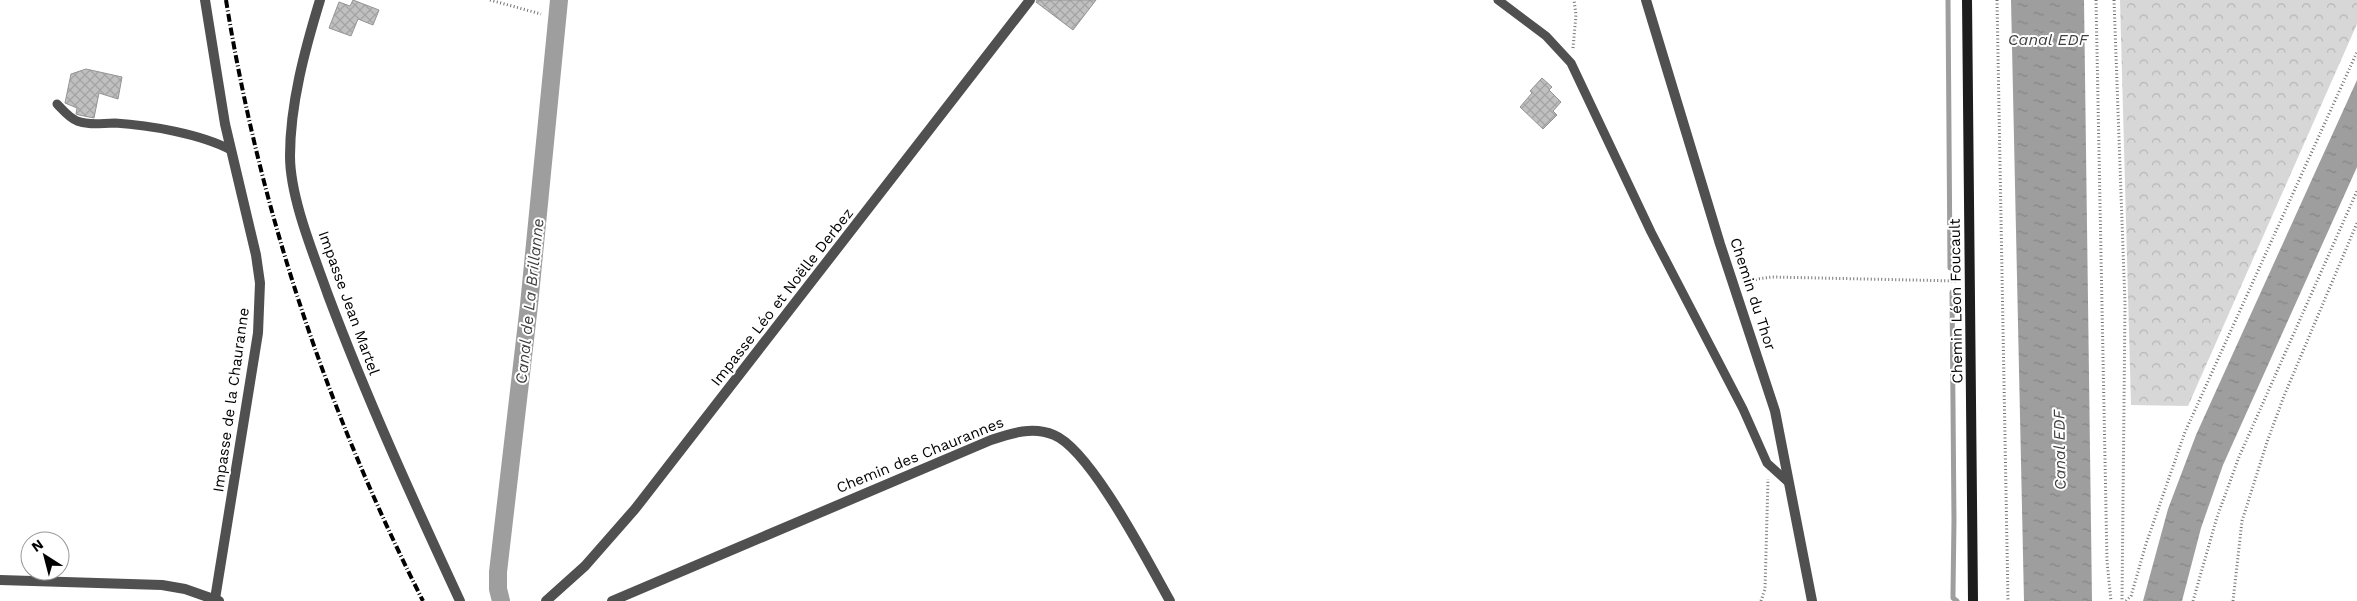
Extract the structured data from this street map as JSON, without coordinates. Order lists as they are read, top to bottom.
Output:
{
  "streets": {
    "main road": ["Chemin Léon Foucault"],
    "street": [
      "Chemin du Thor",
      "Impasse Léo et Noëlle Derbez",
      "Impasse Jean Martel",
      "Impasse de la Chauranne",
      "Chemin des Chaurannes"
    ]
  },
  "water": ["Canal EDF", "Canal de La Brillanne"],
  "north": "top left"
}
